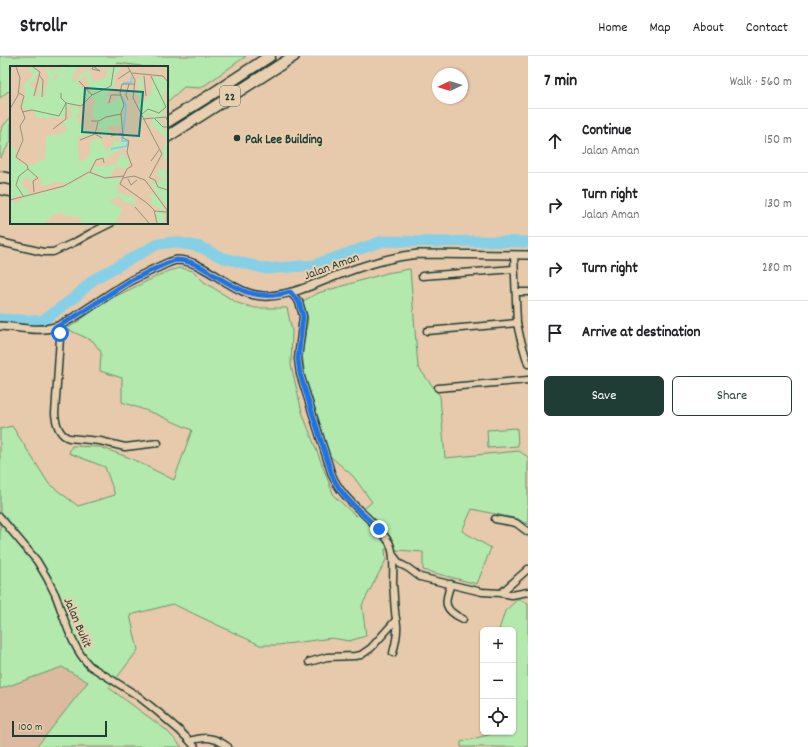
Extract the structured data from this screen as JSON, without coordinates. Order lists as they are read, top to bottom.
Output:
{
  "streets": {
    "highway": ["22"],
    "street": ["Jalan Aman", "Jalan Bukit"]
  },
  "places": ["Pak Lee Building"],
  "scale_bar": "100 m",
  "north": "left",
  "page": {
    "header": "Strollr",
    "nav": [
      "Home",
      "Map",
      "About",
      "Contact"
    ],
    "heading": ["7 min", "Walk · 560 m"],
    "list": [
      ["Continue", "Jalan Aman", "150 m"],
      ["Turn right", "Jalan Aman", "130 m"],
      ["Turn right", "280 m"],
      "Arrive at destination"
    ],
    "buttons": ["Save", "Share"],
    "map_buttons": ["+", "−"],
    "scale": "100 m"
  }
}
